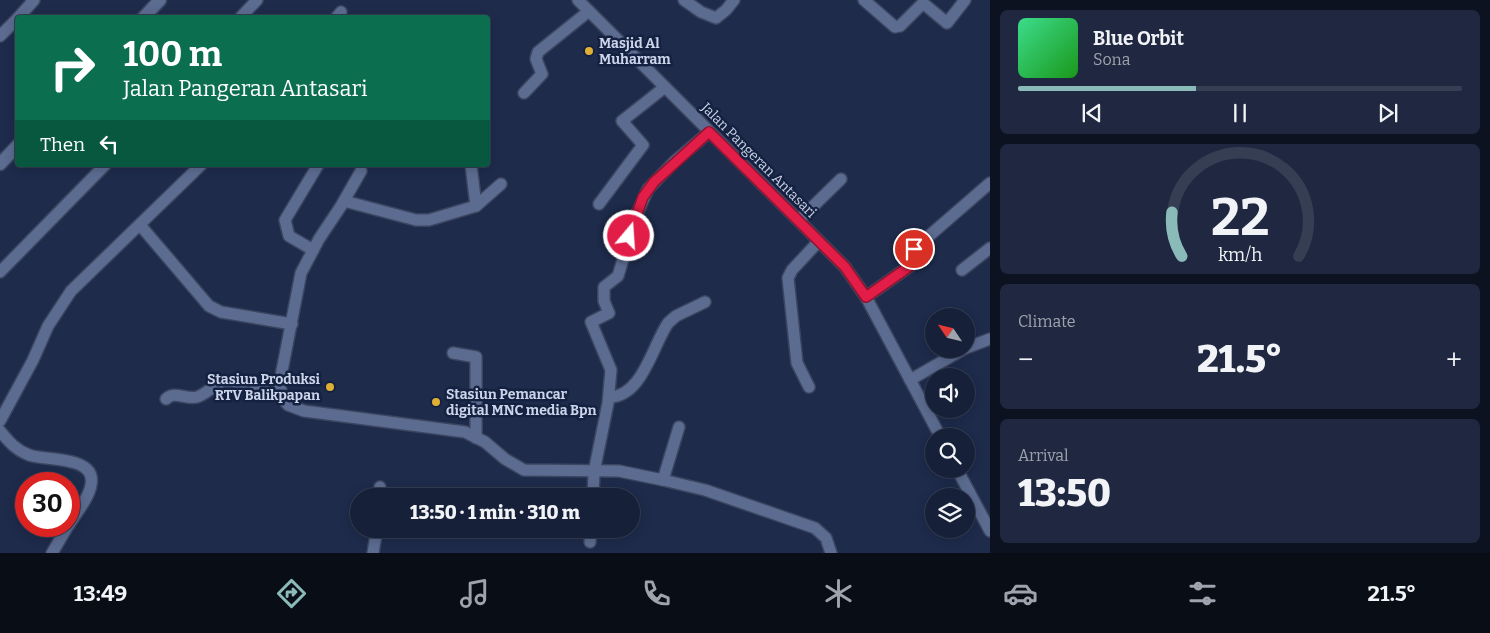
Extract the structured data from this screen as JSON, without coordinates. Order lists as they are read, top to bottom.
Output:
{
  "streets": {
    "street": ["Jalan Pangeran Antasari"]
  },
  "places": ["Masjid Al Muharram", "Stasiun Produksi RTV Balikpapan", "Stasiun Pemancar digital MNC media Bpn"],
  "north": "top left",
  "page": {
    "turn": ["100 m", "Jalan Pangeran Antasari"],
    "song": ["Blue Orbit", "Sona"],
    "then": "Then",
    "tile": [
      "Climate",
      ["Arrival", "13:50"]
    ],
    "heat": ["−", "21.5°", "+"],
    "limit": "30",
    "trip": "13:50 · 1 min · 310 m",
    "tabs": ["13:49", "21.5°"],
    "gauge": ["22", "km/h"]
  }
}
